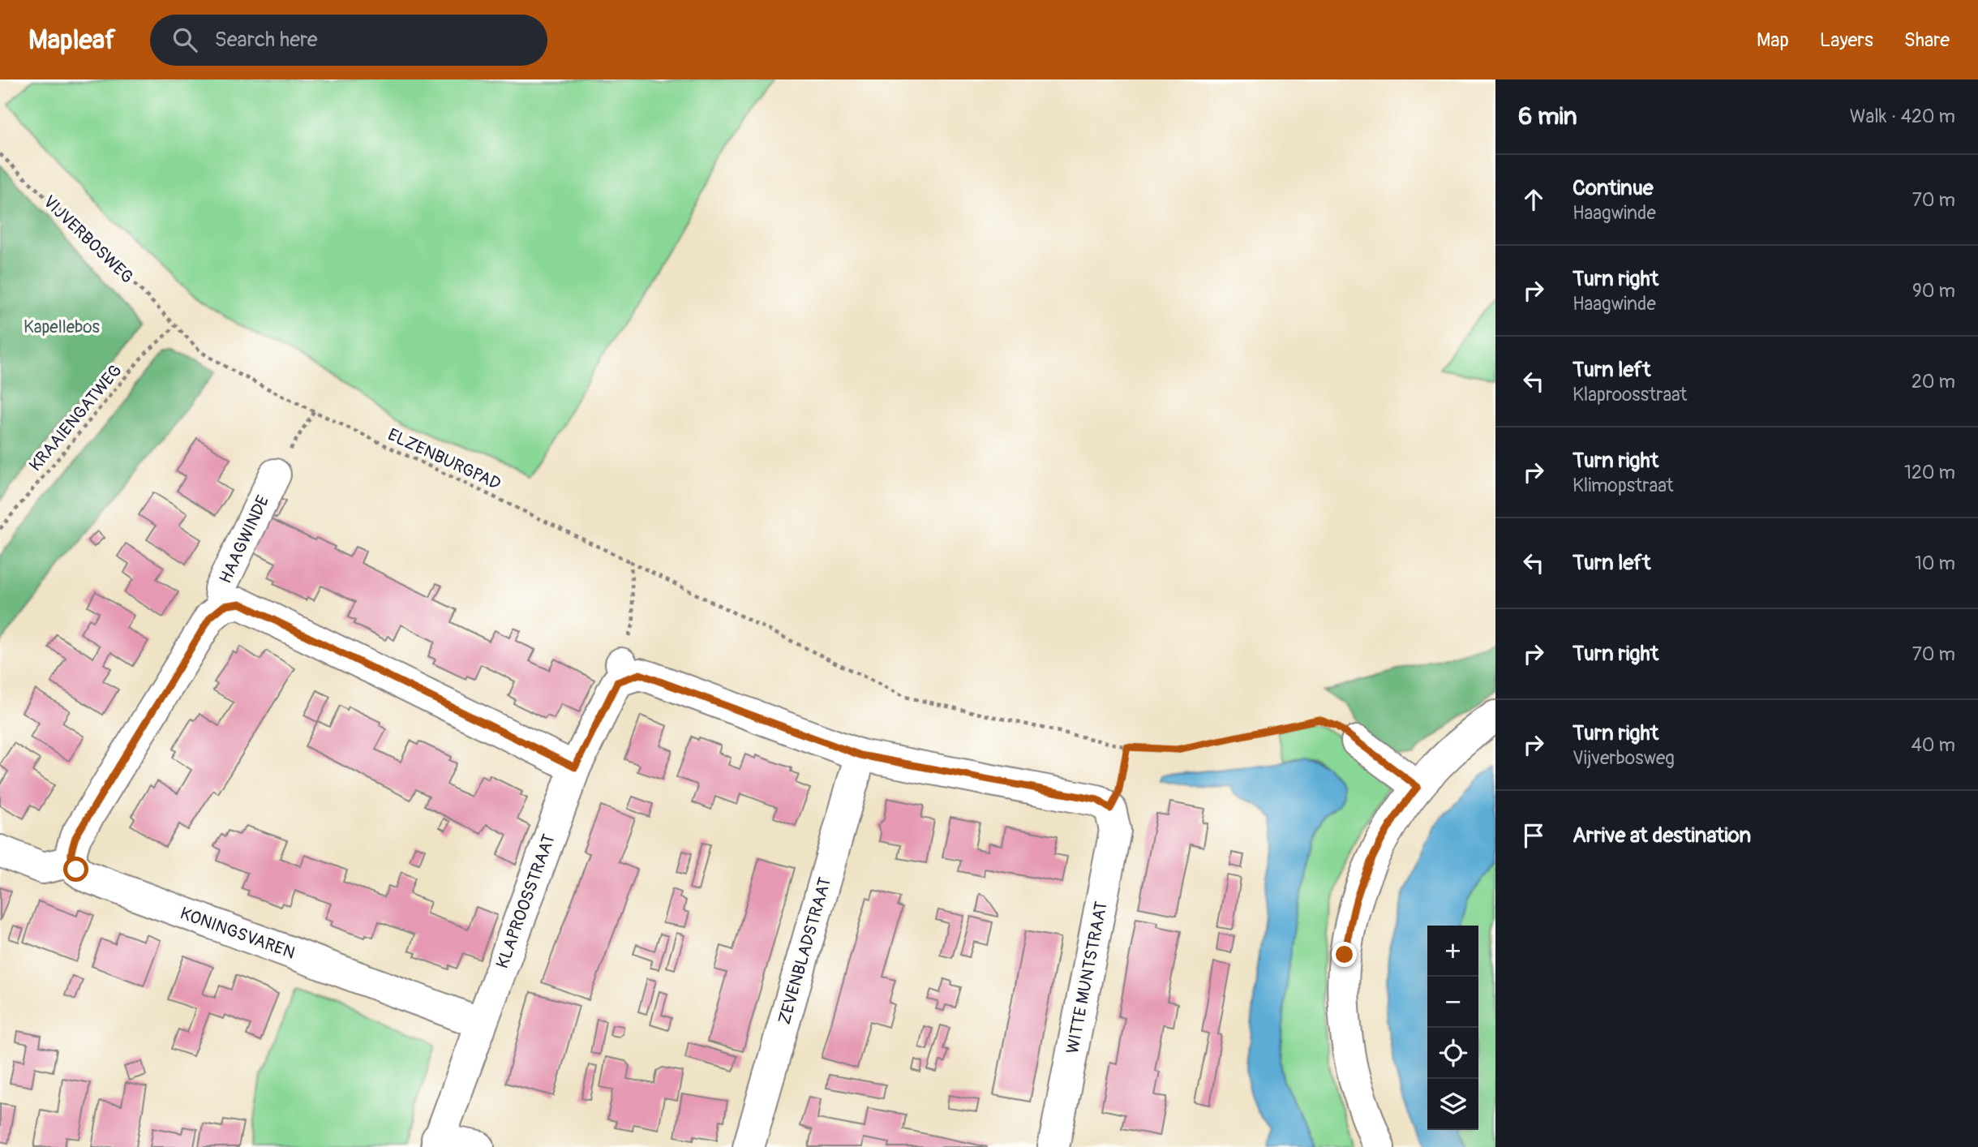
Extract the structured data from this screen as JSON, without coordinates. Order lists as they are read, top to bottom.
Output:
{
  "streets": {
    "street": [
      "HAAGWINDE",
      "KLAPROOSSTRAAT",
      "KONINGSVAREN",
      "ZEVENBLADSTRAAT",
      "WITTE MUNTSTRAAT"
    ],
    "path": ["VIJVERBOSWEG", "KRAAIENGATWEG", "ELZENBURGPAD"]
  },
  "crossings": [
    ["VIJVERBOSWEG", "KRAAIENGATWEG"],
    ["VIJVERBOSWEG", "ELZENBURGPAD"],
    ["HAAGWINDE", "KLAPROOSSTRAAT"],
    ["HAAGWINDE", "KONINGSVAREN"],
    ["KLAPROOSSTRAAT", "KONINGSVAREN"]
  ],
  "parks": ["Kapellebos"],
  "page": {
    "header": "Mapleaf",
    "search": "Search here",
    "nav": ["Map", "Layers", "Share"],
    "heading": ["6 min", "Walk · 420 m"],
    "list": [
      ["Continue", "Haagwinde", "70 m"],
      ["Turn right", "Haagwinde", "90 m"],
      ["Turn left", "Klaproosstraat", "20 m"],
      ["Turn right", "Klimopstraat", "120 m"],
      ["Turn left", "10 m"],
      ["Turn right", "70 m"],
      ["Turn right", "Vijverbosweg", "40 m"],
      "Arrive at destination"
    ],
    "map_buttons": ["+", "−"]
  }
}
